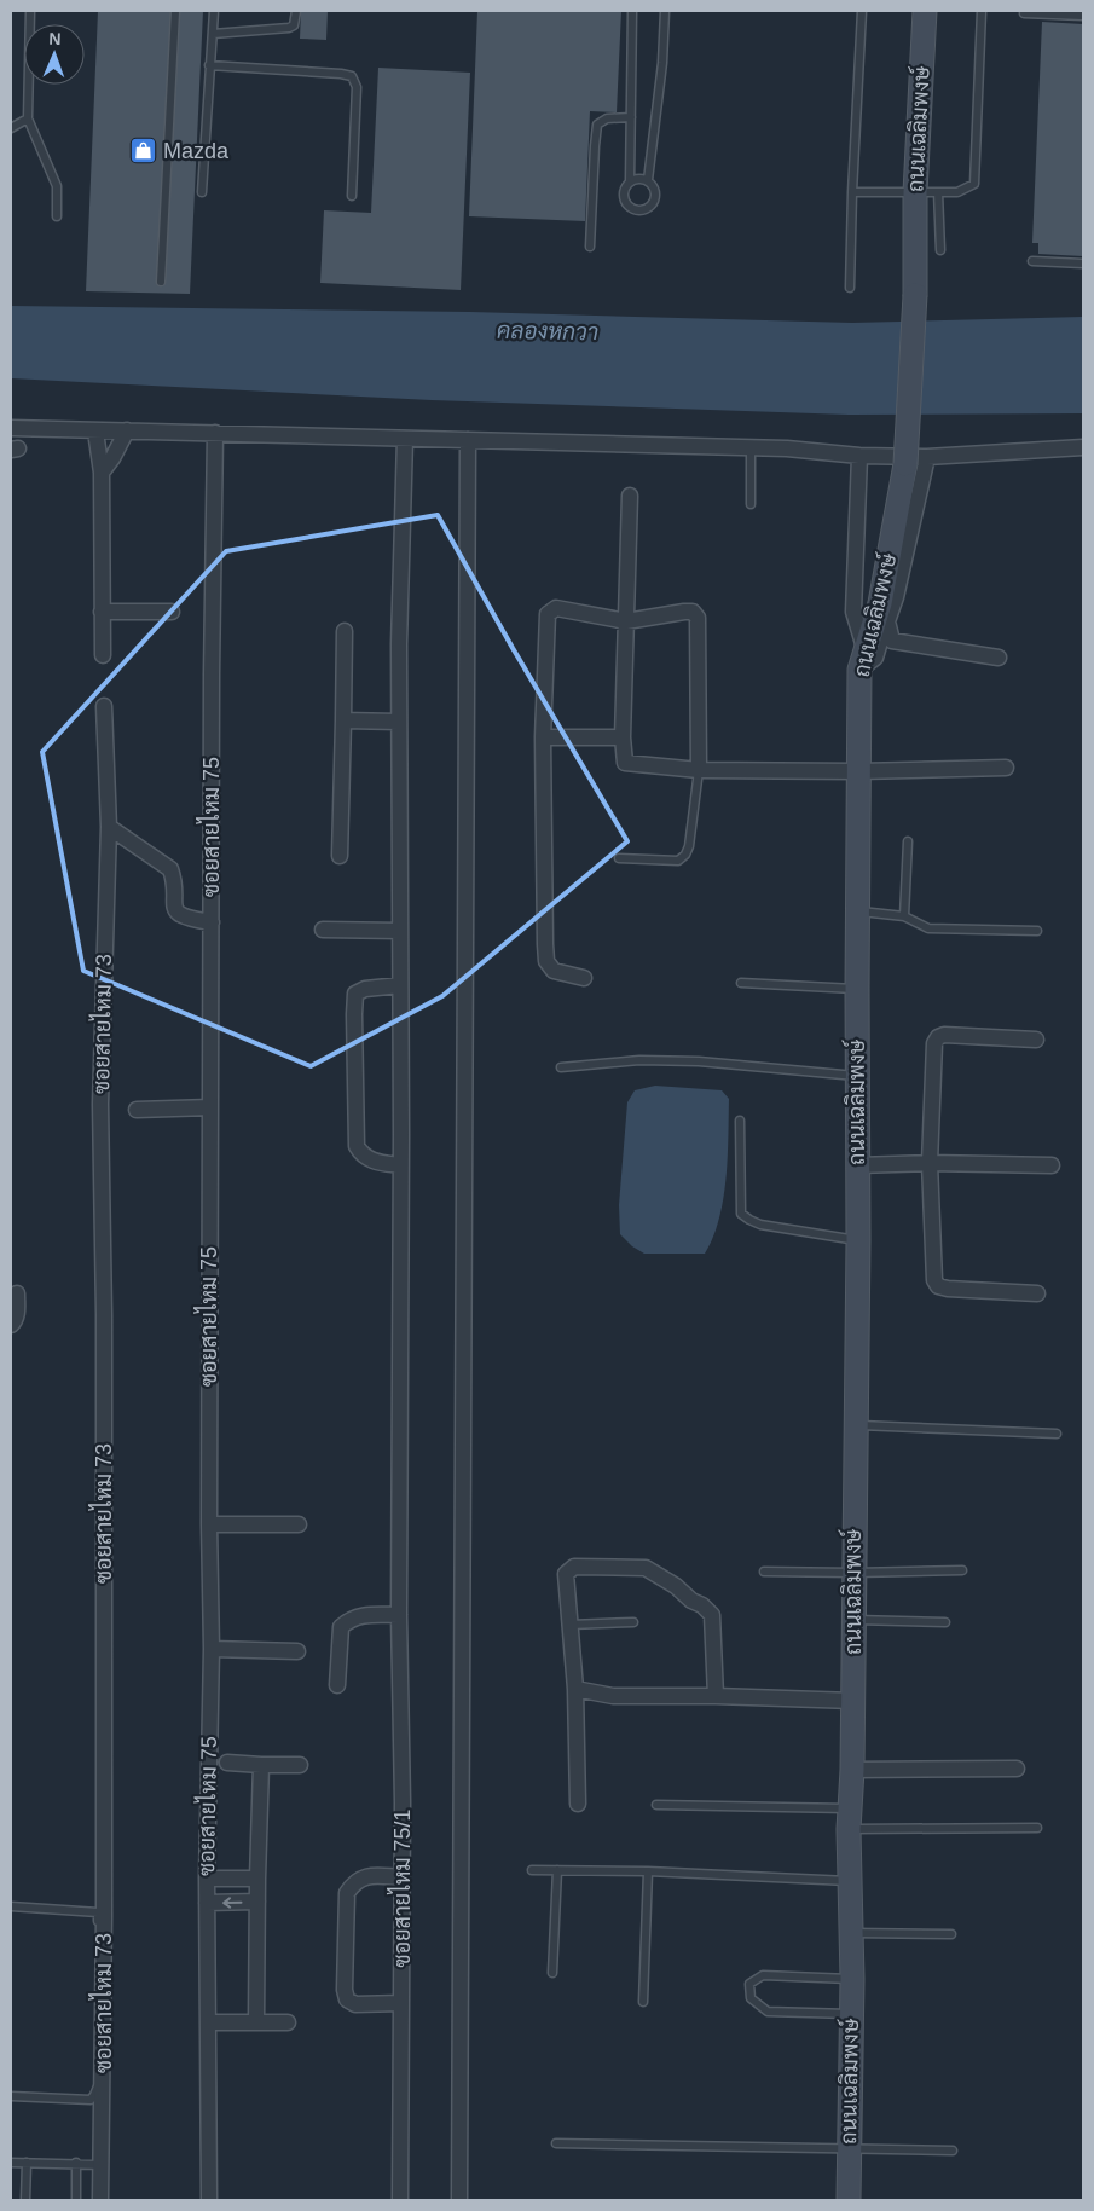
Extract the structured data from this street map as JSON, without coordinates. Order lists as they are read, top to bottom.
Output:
{
  "streets": {
    "main road": ["ถนนเฉลิมพงษ์"],
    "street": ["ซอยสายไหม 75", "ซอยสายไหม 73", "ซอยสายไหม 75/1"]
  },
  "water": ["คลองหกวา"],
  "places": {
    "shop": ["Mazda"]
  },
  "north": "top"
}
